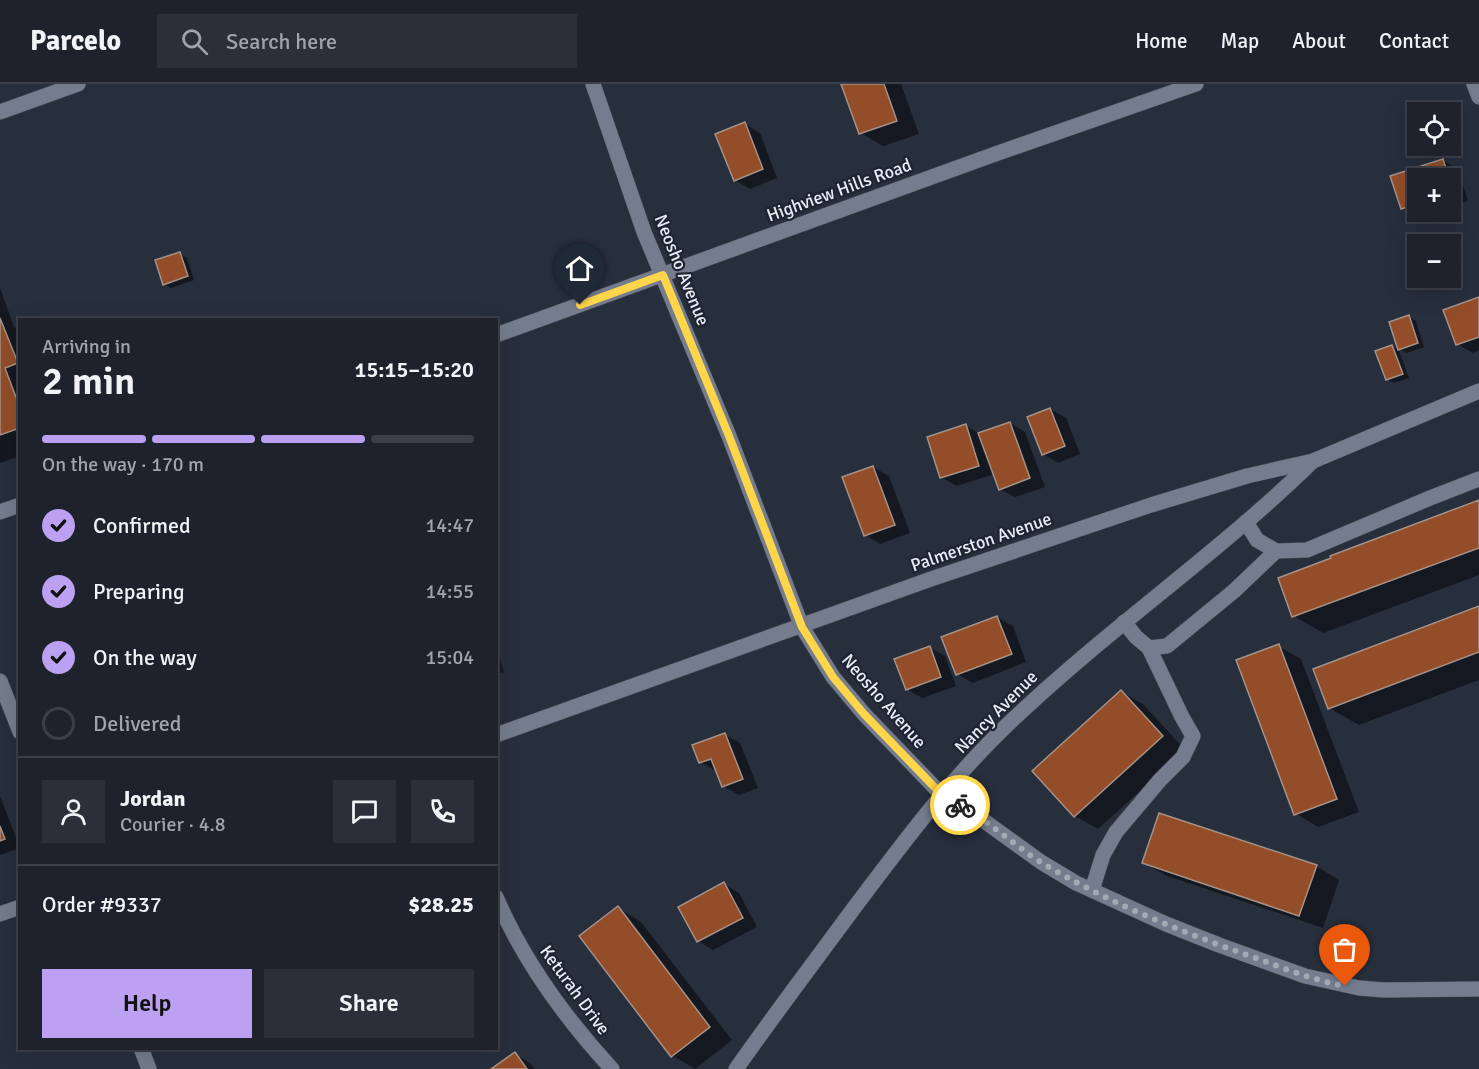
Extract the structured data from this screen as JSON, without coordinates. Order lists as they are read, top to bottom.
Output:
{
  "streets": {
    "street": [
      "Highview Hills Road",
      "Neosho Avenue",
      "Palmerston Avenue",
      "Nancy Avenue",
      "Keturah Drive"
    ]
  },
  "crossings": [
    ["Highview Hills Road", "Neosho Avenue"],
    ["Neosho Avenue", "Palmerston Avenue"],
    ["Neosho Avenue", "Nancy Avenue"],
    ["Palmerston Avenue", "Nancy Avenue"]
  ],
  "page": {
    "header": "Parcelo",
    "search": "Search here",
    "nav": [
      "Home",
      "Map",
      "About",
      "Contact"
    ],
    "map_buttons": ["+", "−"],
    "heading": ["2 min", "Arriving in", "15:15–15:20"],
    "panel": [
      "Jordan",
      "Courier · 4.8",
      "Order #9337",
      "$28.25"
    ],
    "bar": "On the way · 170 m",
    "list": [
      ["Confirmed", "14:47"],
      ["Preparing", "14:55"],
      ["On the way", "15:04"],
      "Delivered"
    ],
    "buttons": ["Help", "Share"]
  }
}
